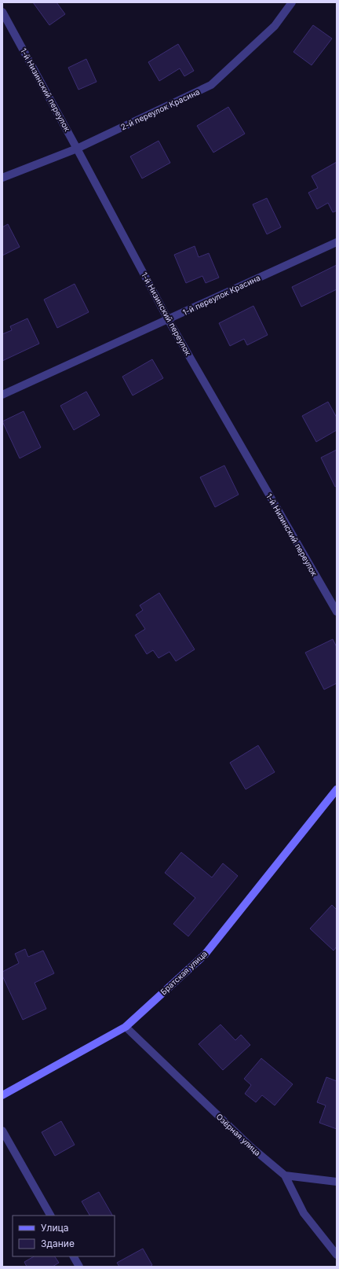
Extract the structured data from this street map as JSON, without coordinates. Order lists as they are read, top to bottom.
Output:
{
  "streets": {
    "street": [
      "1-й Низинский переулок",
      "2-й переулок Красина",
      "1-й переулок Красина",
      "Братская улица",
      "Озёрная улица"
    ]
  },
  "crossings": [
    ["1-й Низинский переулок", "2-й переулок Красина"],
    ["1-й Низинский переулок", "1-й переулок Красина"],
    ["Братская улица", "Озёрная улица"]
  ],
  "legend": ["Улица", "Здание"]
}
